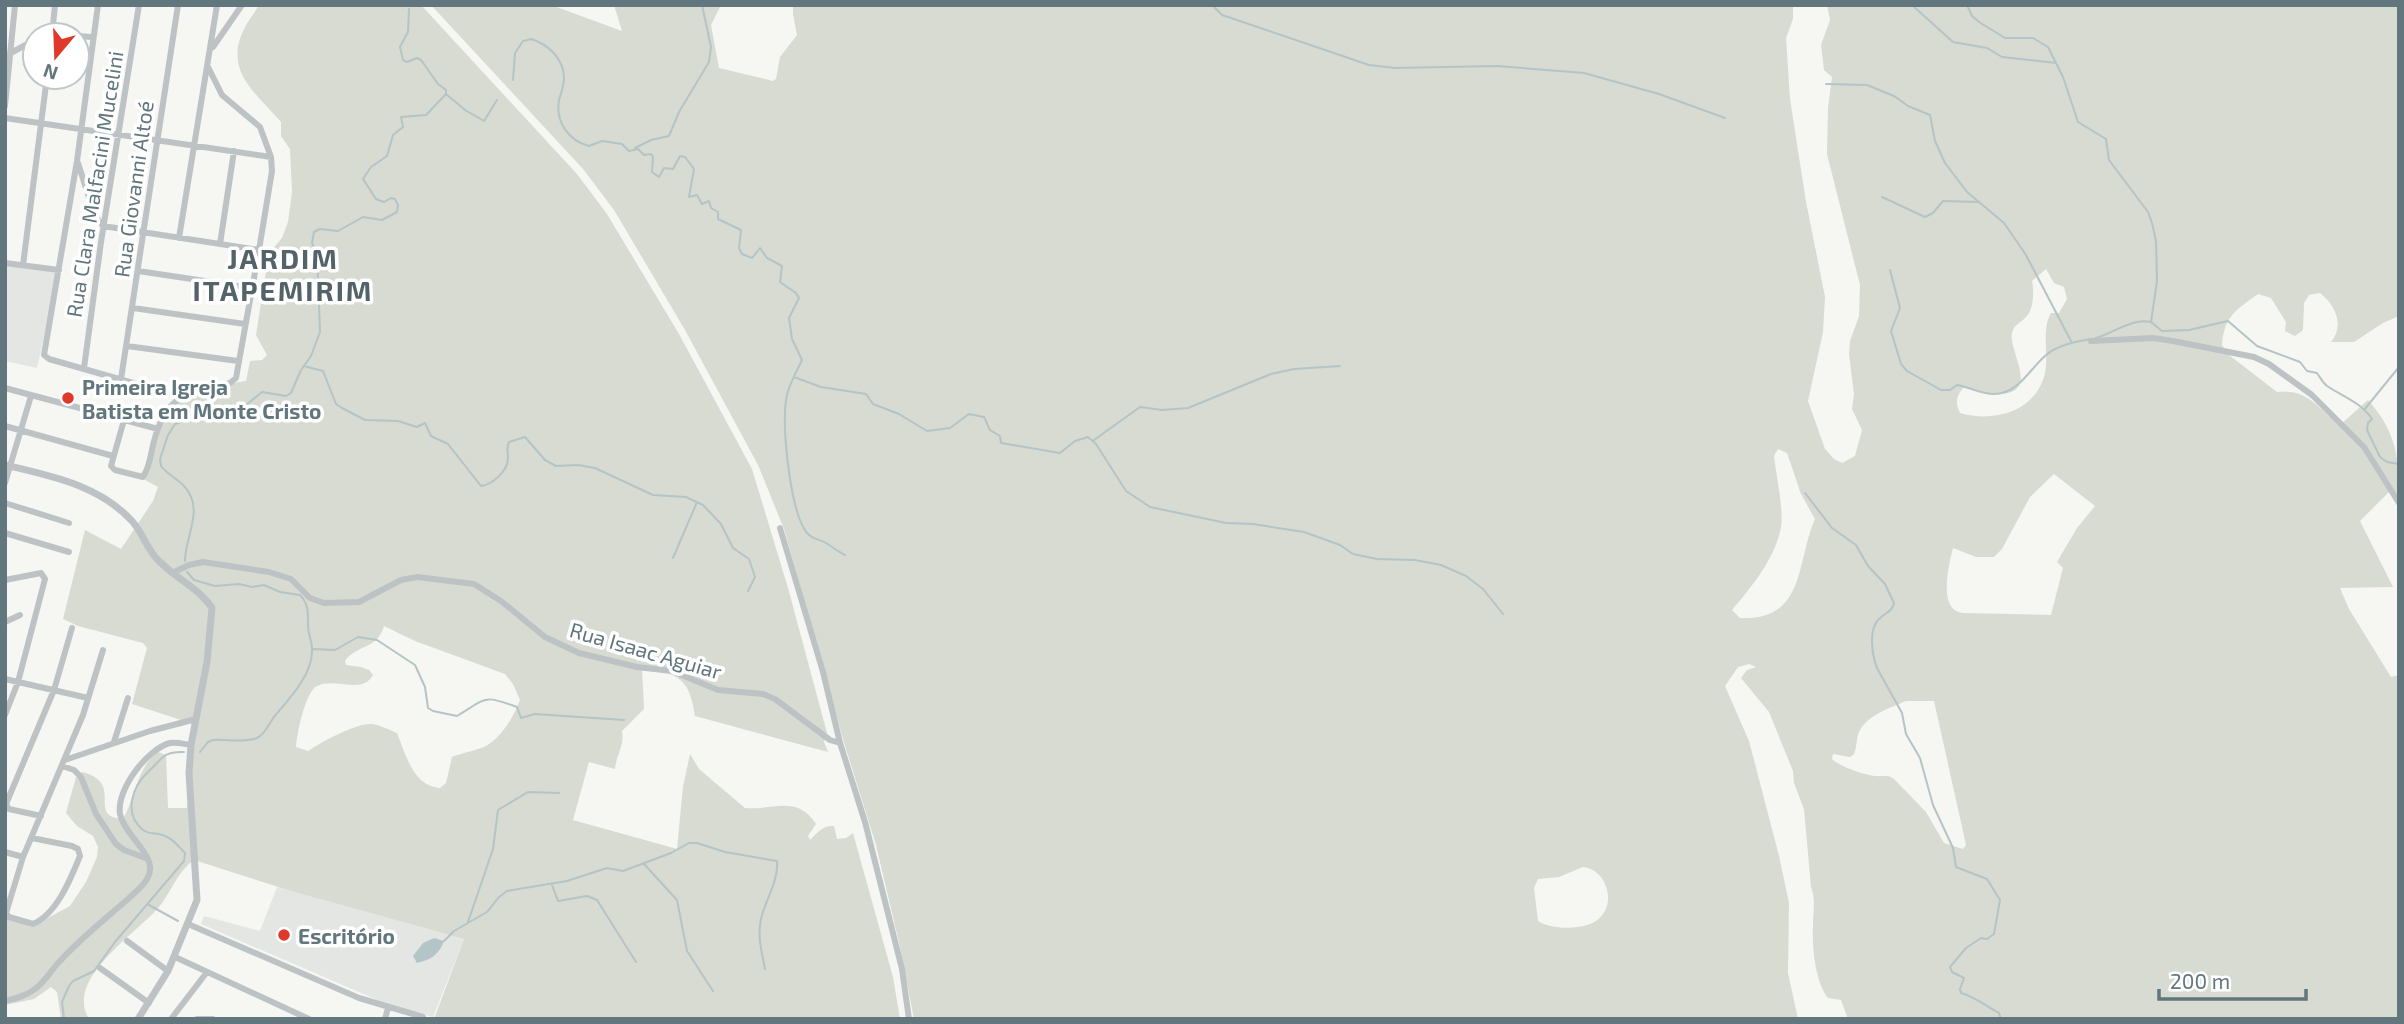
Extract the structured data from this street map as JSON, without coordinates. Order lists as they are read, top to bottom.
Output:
{
  "streets": {
    "street": ["Rua Clara Malfacini Mucelini", "Rua Giovanni Altoé", "Rua Isaac Aguiar"]
  },
  "districts": ["JARDIM ITAPEMIRIM"],
  "places": ["Primeira Igreja Batista em Monte Cristo", "Escritório"],
  "scale_bar": "200 m",
  "north": "bottom"
}
